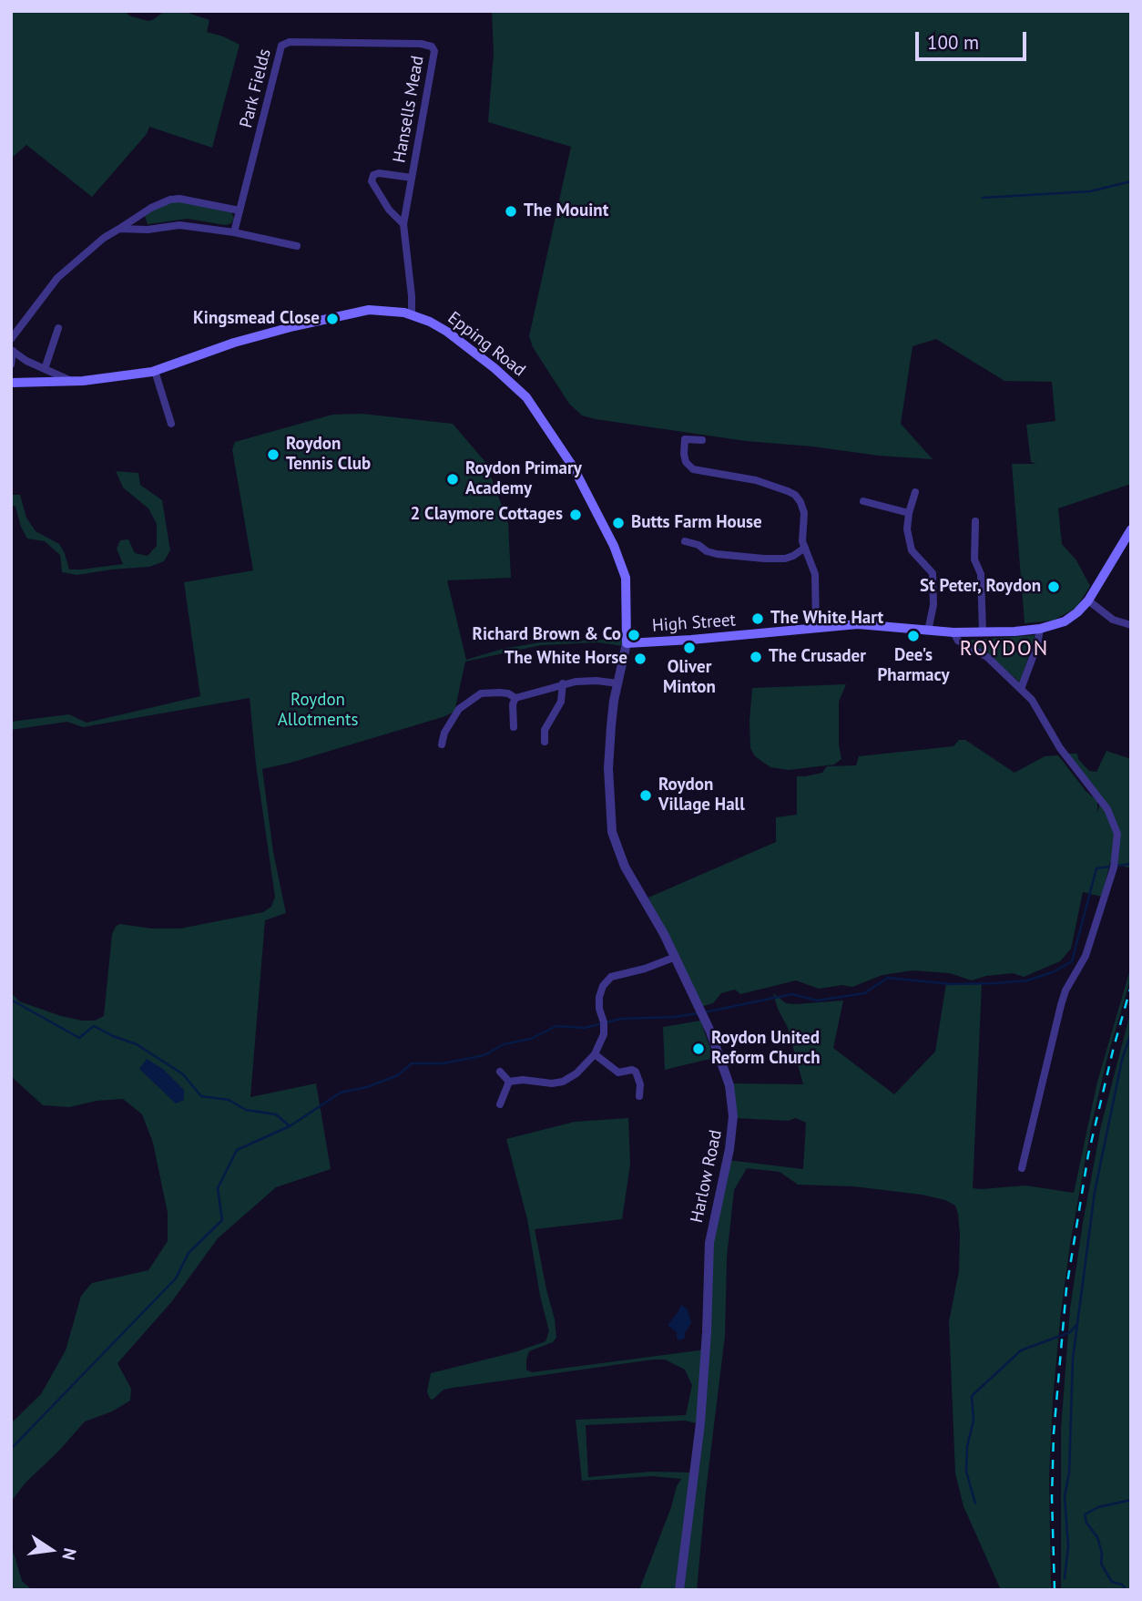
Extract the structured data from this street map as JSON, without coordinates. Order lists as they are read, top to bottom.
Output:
{
  "streets": {
    "main road": ["Epping Road", "High Street"],
    "street": ["Park Fields", "Hansells Mead", "Harlow Road"]
  },
  "crossings": [
    ["Park Fields", "Hansells Mead"],
    ["Hansells Mead", "Epping Road"],
    ["Epping Road", "High Street"],
    ["Epping Road", "Harlow Road"],
    ["High Street", "Harlow Road"]
  ],
  "districts": ["ROYDON"],
  "parks": ["Roydon Allotments"],
  "places": [
    "The Mouint",
    "Kingsmead Close",
    "Roydon Tennis Club",
    "Roydon Primary Academy",
    "2 Claymore Cottages",
    "Butts Farm House",
    "St Peter, Roydon",
    "The White Hart",
    "Richard Brown & Co",
    "Dee's Pharmacy",
    "Oliver Minton",
    "The Crusader",
    "The White Horse",
    "Roydon Village Hall",
    "Roydon United Reform Church"
  ],
  "scale_bar": "100 m",
  "north": "right"
}
